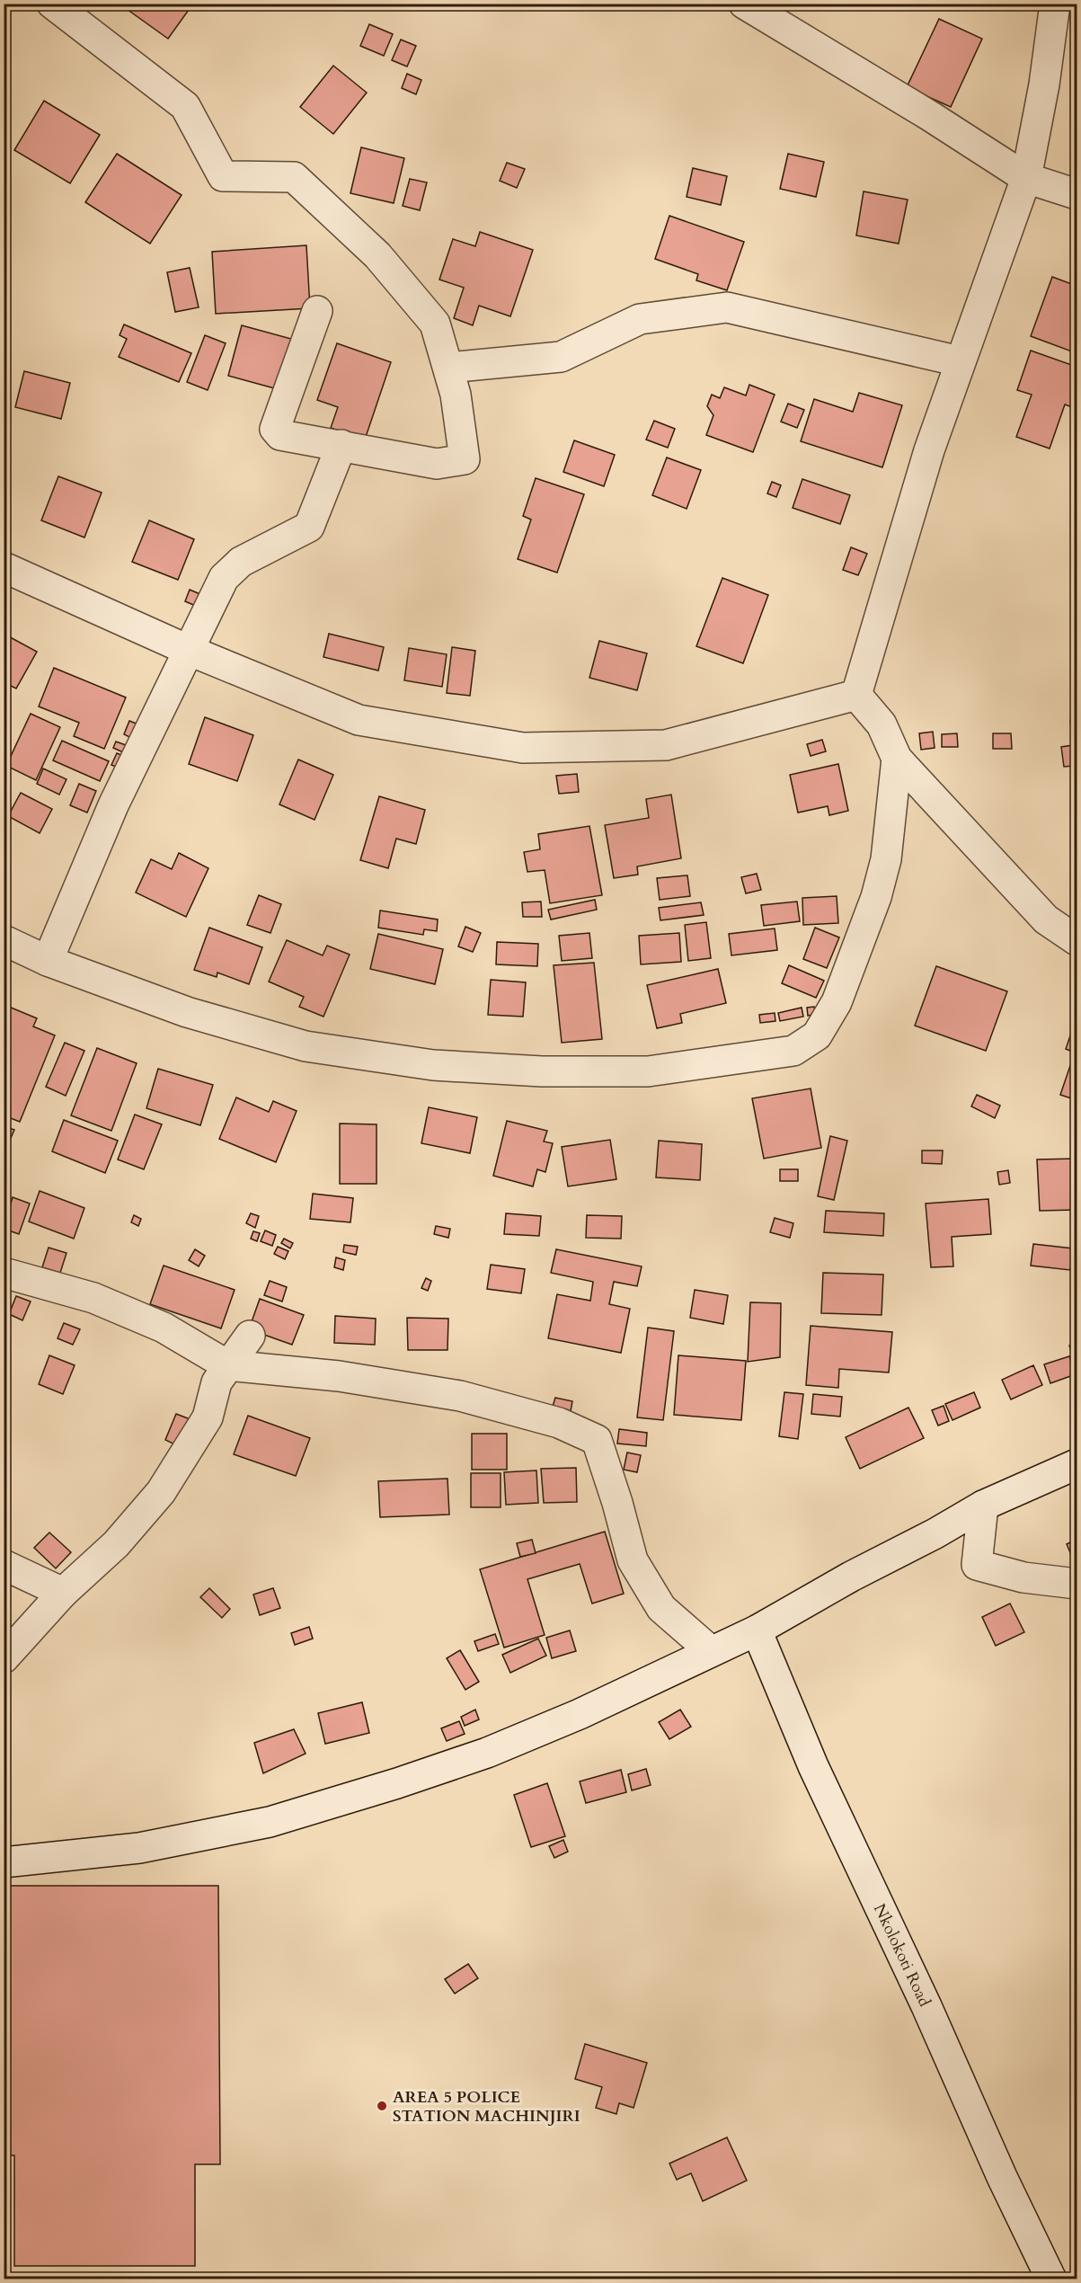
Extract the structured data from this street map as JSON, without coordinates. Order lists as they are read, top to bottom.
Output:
{
  "streets": {
    "street": ["Nkolokoti Road"]
  },
  "places": ["AREA 5 POLICE STATION MACHINJIRI"]
}
